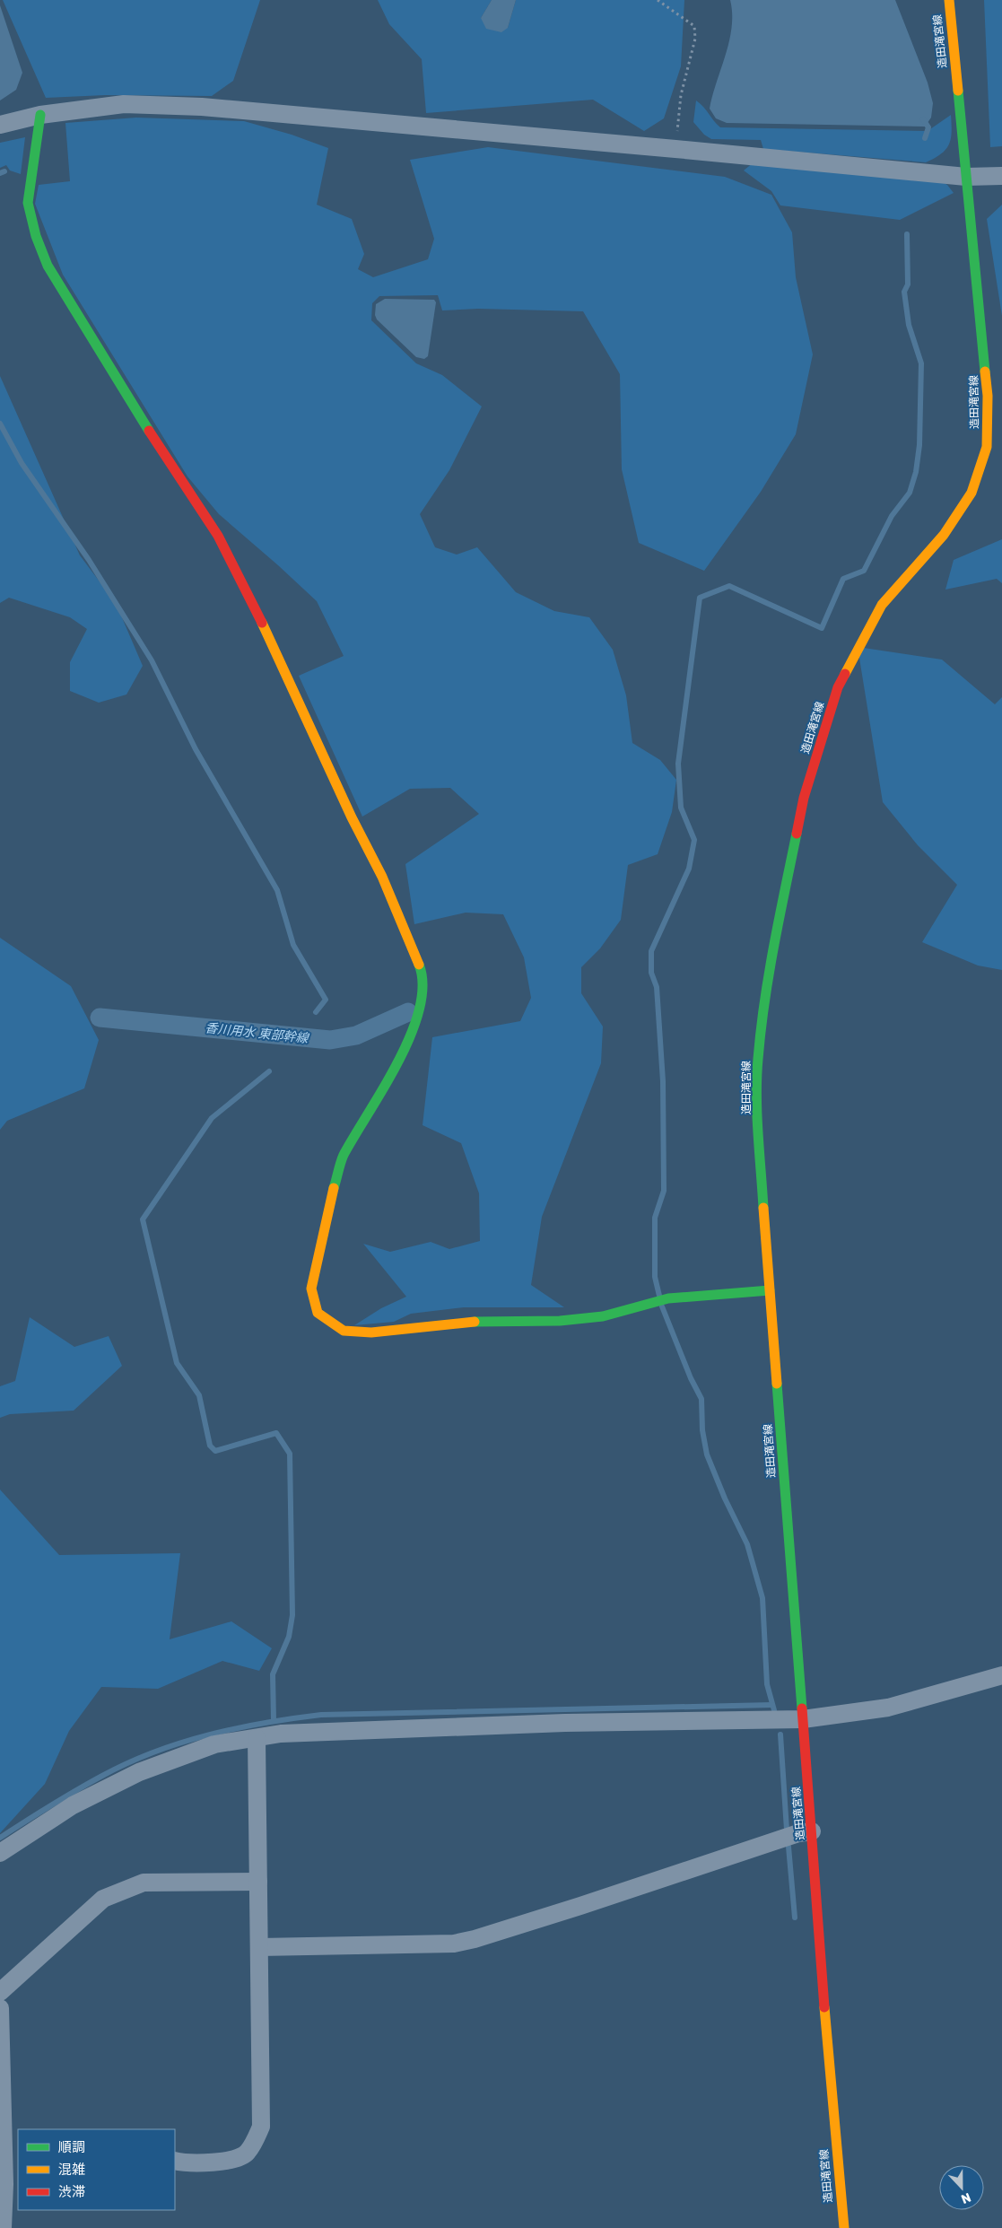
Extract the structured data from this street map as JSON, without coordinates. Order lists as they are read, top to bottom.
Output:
{
  "streets": {
    "main road": ["造田滝宮線"]
  },
  "water": ["香川用水 東部幹線"],
  "legend": ["順調", "混雑", "渋滞"],
  "north": "bottom"
}
